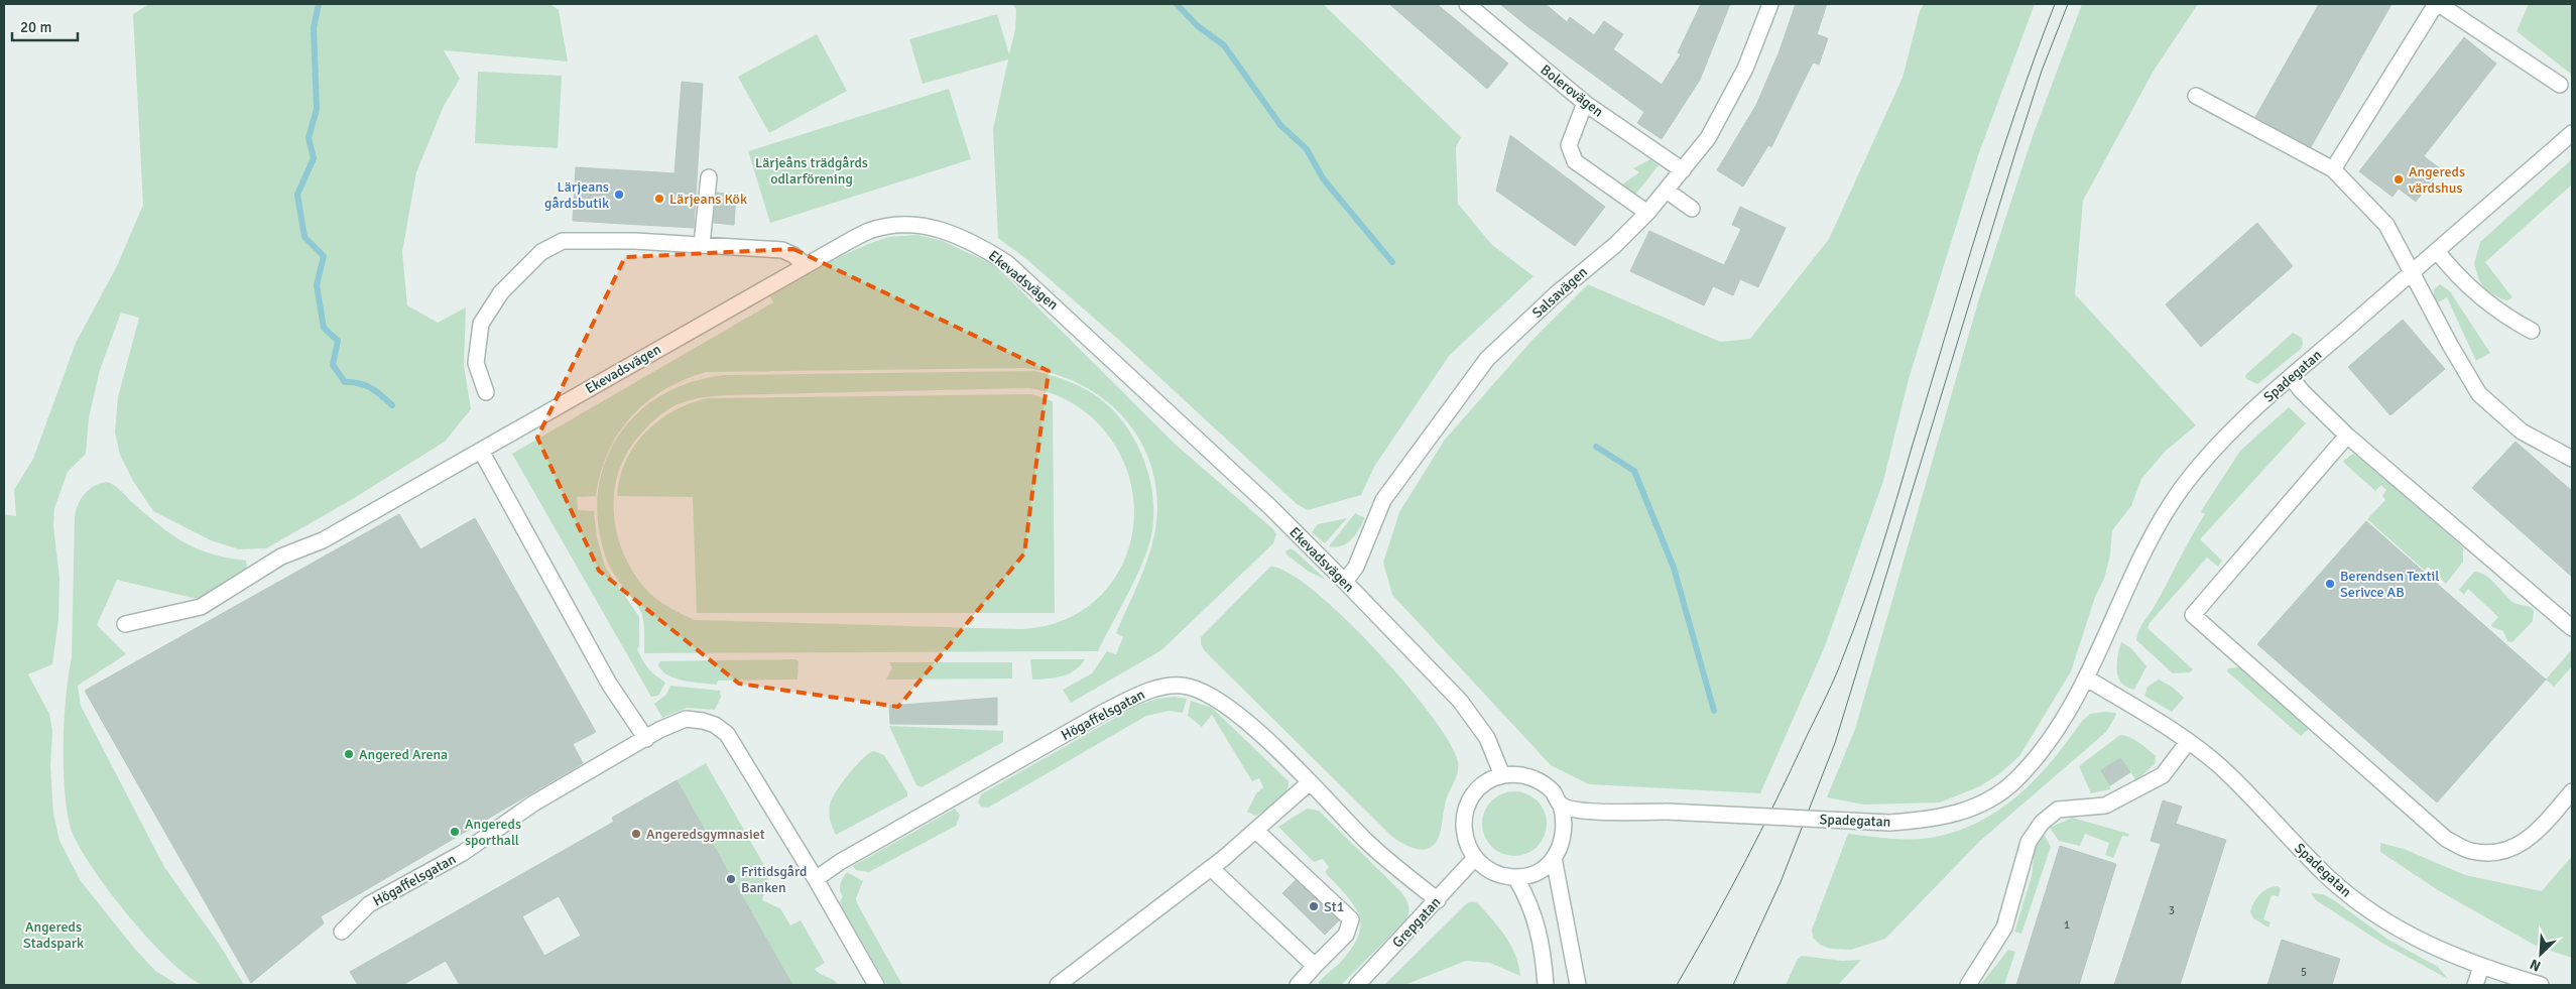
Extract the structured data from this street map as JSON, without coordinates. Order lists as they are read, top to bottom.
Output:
{
  "streets": {
    "street": [
      "Bolerovägen",
      "Ekevadsvägen",
      "Salsavägen",
      "Spadegatan",
      "Högaffelsgatan",
      "Grepgatan"
    ]
  },
  "crossings": [
    ["Bolerovägen", "Salsavägen"],
    ["Ekevadsvägen", "Salsavägen"],
    ["Ekevadsvägen", "Spadegatan"],
    ["Ekevadsvägen", "Grepgatan"],
    ["Spadegatan", "Grepgatan"],
    ["Högaffelsgatan", "Grepgatan"]
  ],
  "parks": ["Lärjeåns trädgårds odlarförening", "Angereds Stadspark"],
  "places": [
    "Angereds värdshus",
    "Lärjeans gårdsbutik",
    "Lärjeans Kök",
    "Berendsen Textil Serivce AB",
    "Angered Arena",
    "Angereds sporthall",
    "Angeredsgymnasiet",
    "Fritidsgård Banken",
    "St1"
  ],
  "house_numbers": ["3", "1", "5"],
  "scale_bar": "20 m",
  "north": "bottom left"
}
